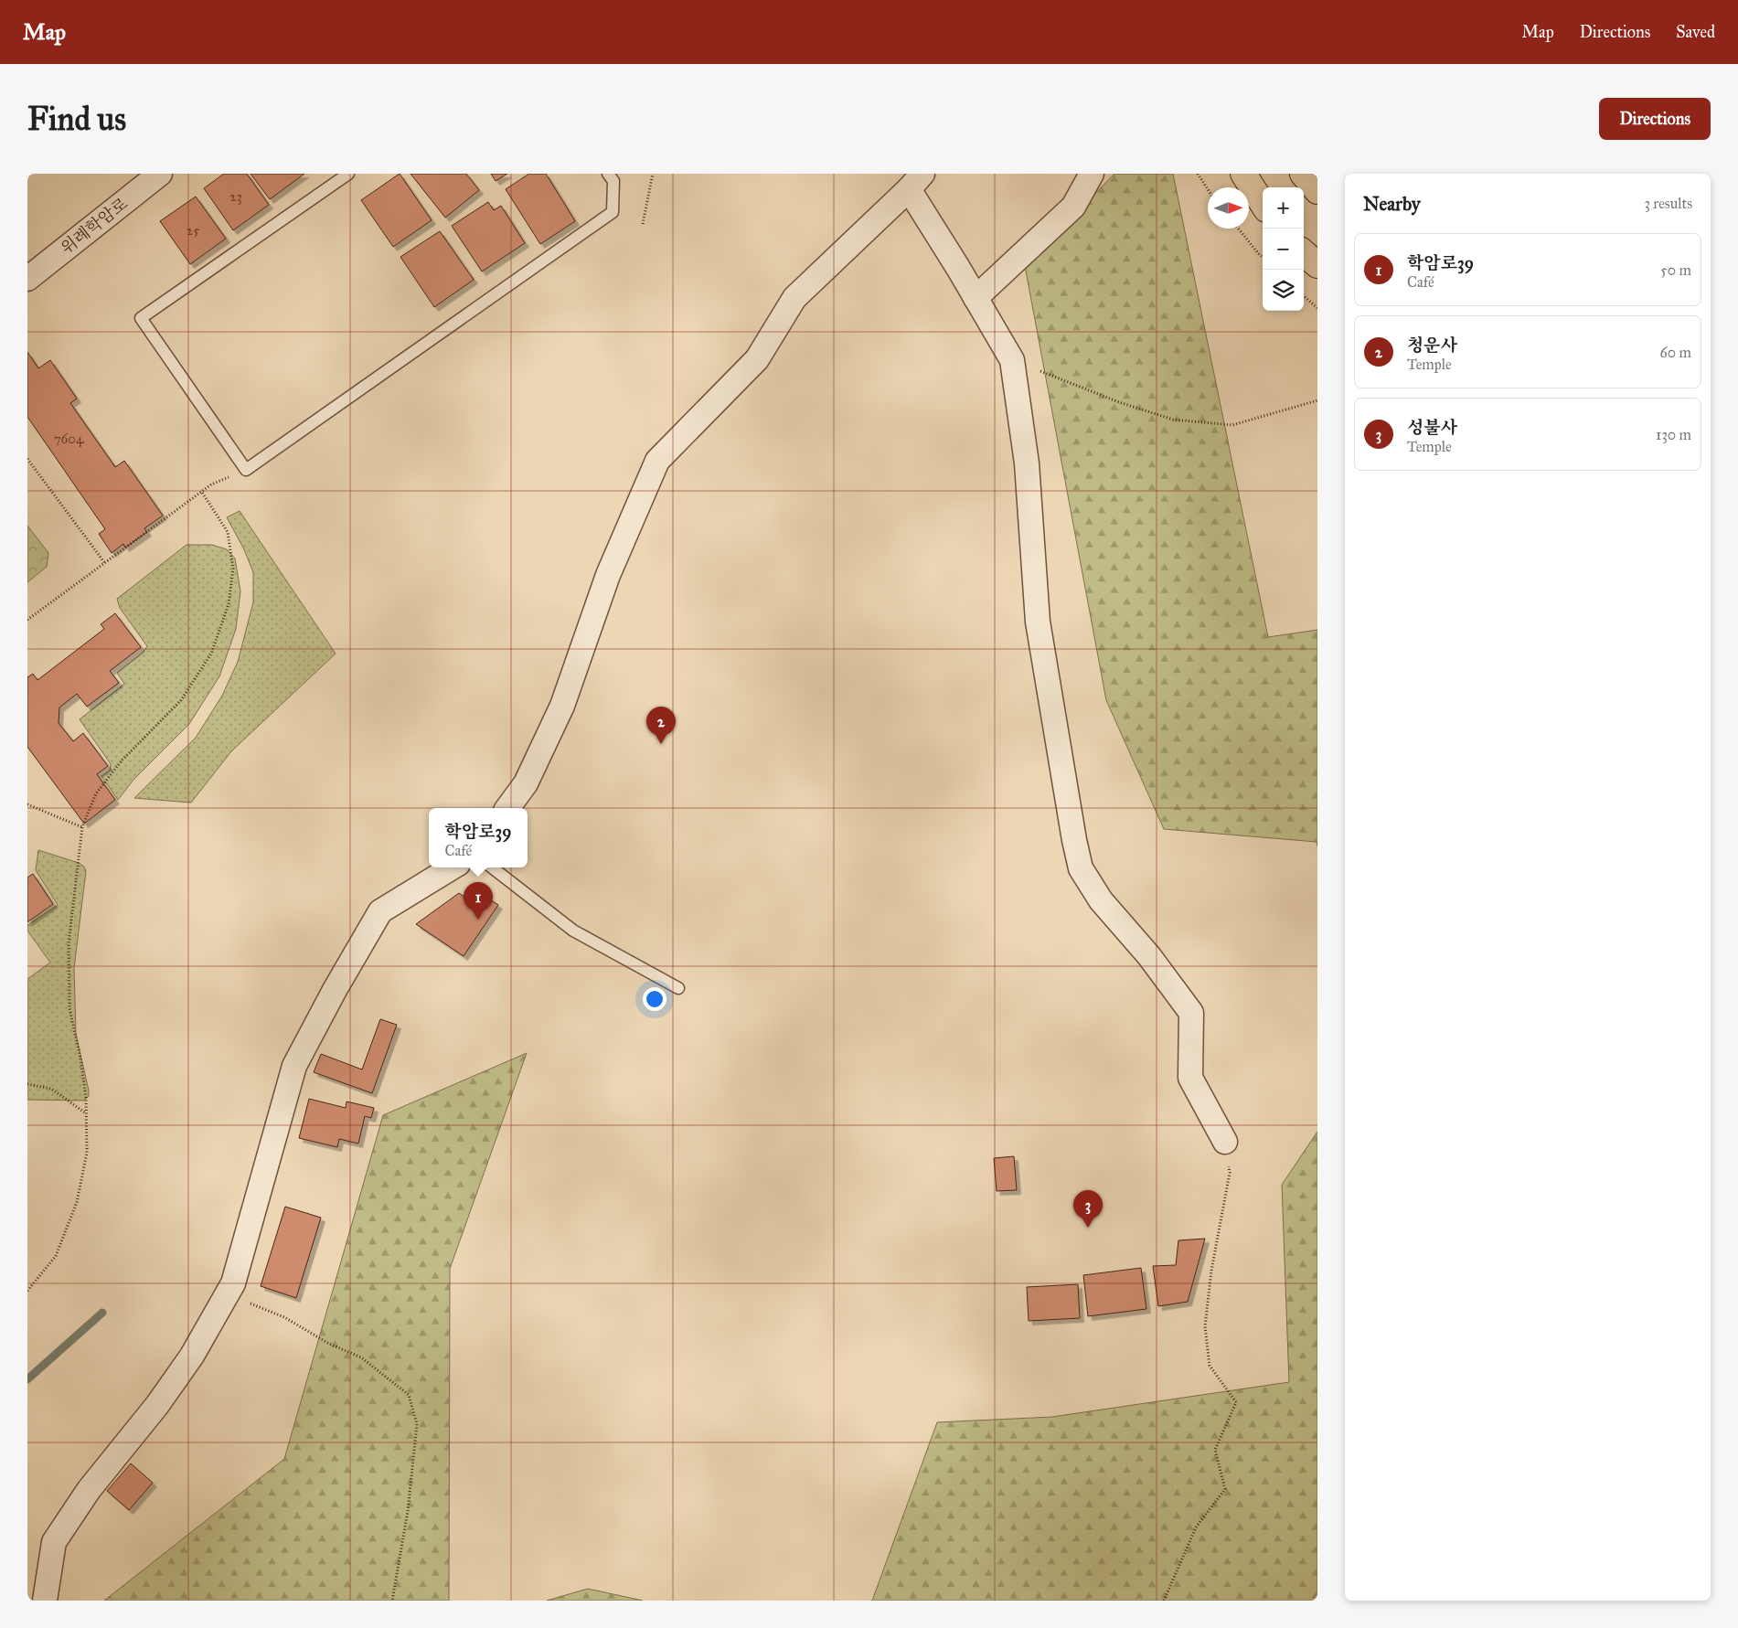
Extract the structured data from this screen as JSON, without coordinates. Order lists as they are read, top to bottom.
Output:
{
  "streets": {
    "street": ["위례학암로"]
  },
  "house_numbers": ["23", "25", "7604"],
  "north": "right",
  "page": {
    "header": "Map",
    "nav": ["Map", "Directions", "Saved"],
    "buttons": "Directions",
    "title": "Find us",
    "heading": ["Nearby", "3 results"],
    "map_buttons": ["+", "−"],
    "list": [
      {
        "mark": "1",
        "name": "학암로39",
        "note": "Café",
        "value": "50 m"
      },
      {
        "mark": "2",
        "name": "청운사",
        "note": "Temple",
        "value": "60 m"
      },
      {
        "mark": "3",
        "name": "성불사",
        "note": "Temple",
        "value": "130 m"
      }
    ],
    "pins": ["2", "1", "3"],
    "popup": ["학암로39", "Café"]
  }
}
